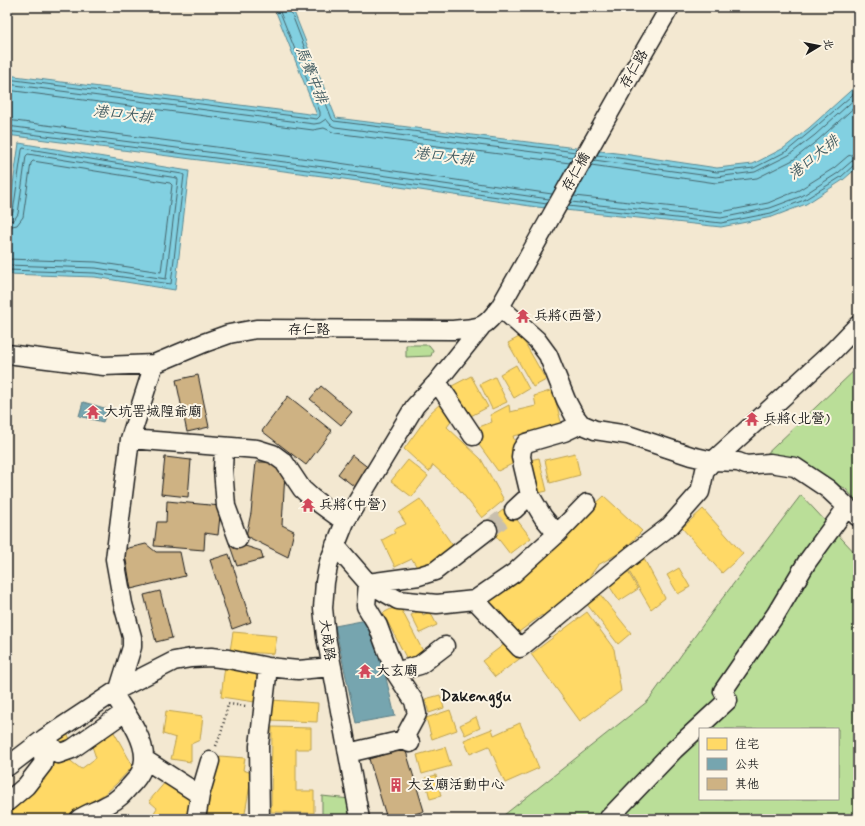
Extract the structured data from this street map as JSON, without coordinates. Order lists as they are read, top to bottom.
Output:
{
  "streets": {
    "street": ["存仁路", "存仁橋", "大成路"]
  },
  "crossings": [
    ["存仁路", "存仁橋"],
    ["存仁路", "大成路"]
  ],
  "districts": ["Dakenggu"],
  "water": ["馬賽中排", "港口大排"],
  "places": {
    "temple": [
      "兵將(西營)",
      "大坑罟城隍爺廟",
      "兵將(北營)",
      "兵將(中營)",
      "大玄廟"
    ],
    "building": ["大玄廟活動中心"]
  },
  "legend": ["住宅", "公共", "其他"],
  "north": "right"
}
